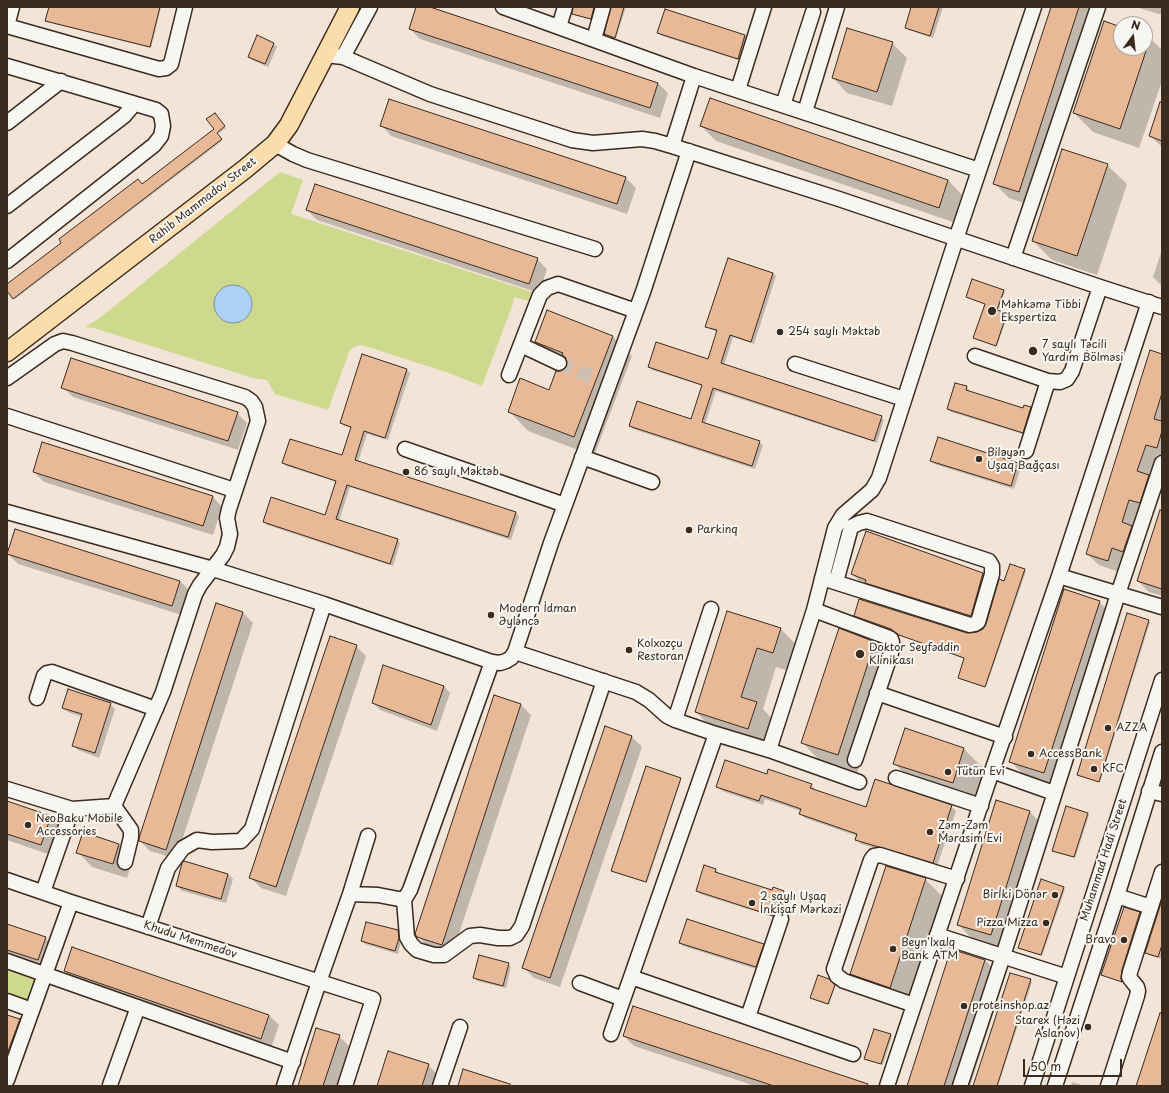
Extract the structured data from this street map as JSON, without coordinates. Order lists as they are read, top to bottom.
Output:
{
  "streets": {
    "main road": ["Rahib Mammadov Street"],
    "street": ["Muhammad Hadi Street", "Khudu Memmedov"]
  },
  "places": [
    "Məhkəmə Tibbi Ekspertiza",
    "254 saylı Məktəb",
    "7 saylı Təcili Yardım Bölməsi",
    "Biləyən Uşaq Bağçası",
    "86 saylı Məktəb",
    "Parkinq",
    "Modern İdman Əyləncə",
    "Kolxozçu Restoran",
    "Doktor Seyfәddin Klinikası",
    "AZZA",
    "AccessBank",
    "KFC",
    "Tütün Evi",
    "NeoBaku Mobile Accessories",
    "Zәm-Zәm Mәrasim Evi",
    "Birİki Dönər",
    "2 saylı Uşaq İnkişaf Mərkəzi",
    "Pizza Mizza",
    "Bravo",
    "Beyn'lxalq Bank ATM",
    "proteinshop.az",
    "Starex (Həzi Aslanov)"
  ],
  "scale_bar": "50 m",
  "north": "top"
}
